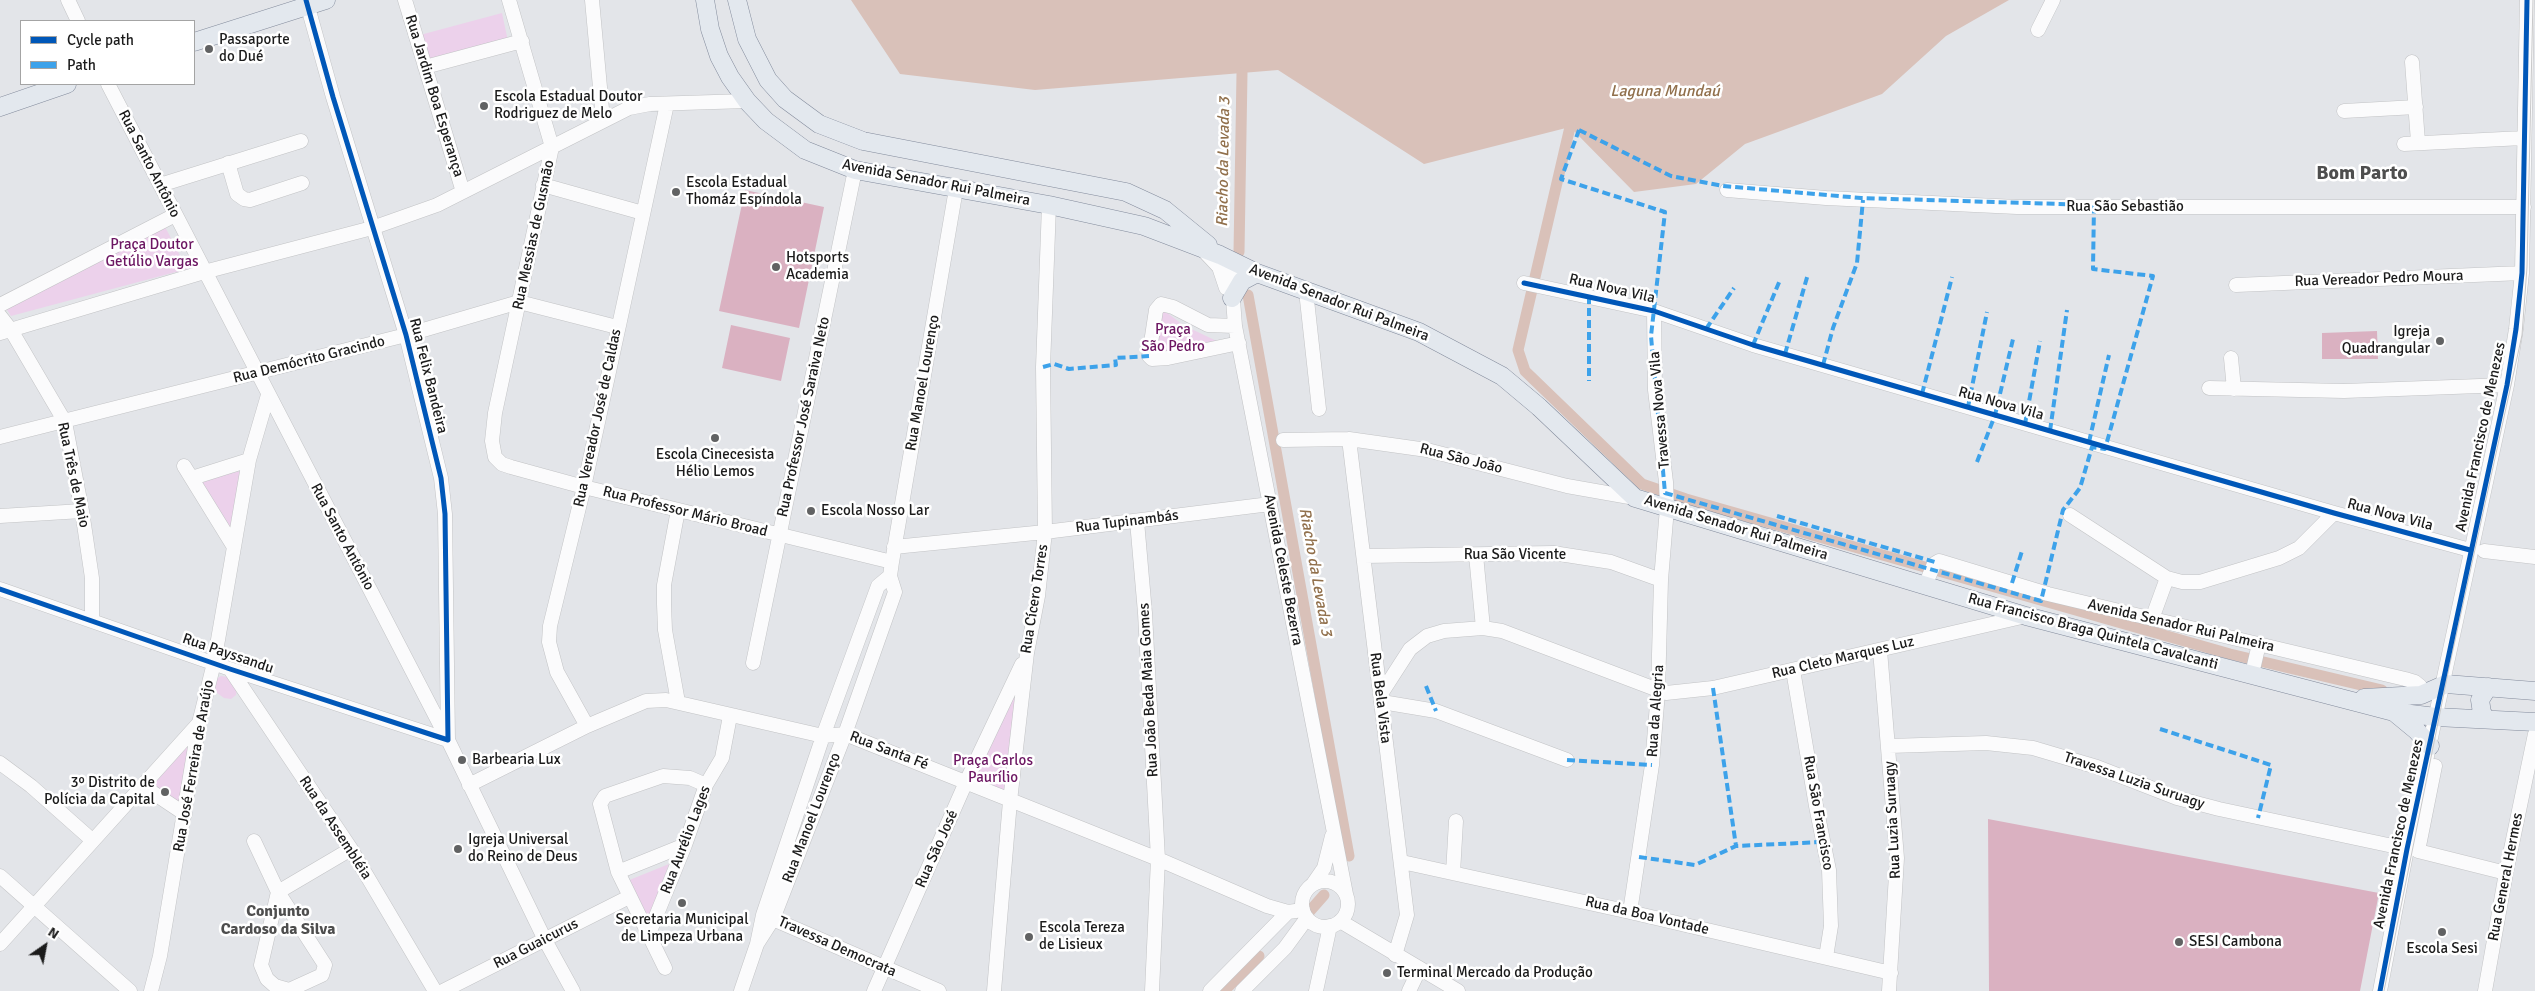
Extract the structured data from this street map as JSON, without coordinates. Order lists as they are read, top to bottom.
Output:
{
  "streets": {
    "main road": ["Avenida Senador Rui Palmeira", "Rua Francisco Braga Quintela Cavalcanti"],
    "street": [
      "Rua Jardim Boa Esperança",
      "Rua Santo Antônio",
      "Rua São Sebastião",
      "Rua Messias de Gusmão",
      "Rua Vereador Pedro Moura",
      "Rua Nova Vila",
      "Rua Demócrito Gracindo",
      "Rua Felix Bandeira",
      "Rua Manoel Lourenço",
      "Travessa Nova Vila",
      "Rua Professor José Saraiva Neto",
      "Rua Vereador José de Caldas",
      "Avenida Francisco de Menezes",
      "Rua São João",
      "Rua Três de Maio",
      "Rua Professor Mário Broad",
      "Rua Tupinambás",
      "Rua São Vicente",
      "Avenida Celeste Bezerra",
      "Rua Cícero Torres",
      "Rua Payssandu",
      "Rua Cleto Marques Luz",
      "Rua João Beda Maia Gomes",
      "Rua Bela Vista",
      "Rua da Alegria",
      "Rua Santa Fé",
      "Rua José Ferreira de Araújo",
      "Travessa Luzia Suruagy",
      "Rua São Francisco",
      "Rua Luzia Suruagy",
      "Rua da Assembléia",
      "Rua Aurélio Lages",
      "Rua São José",
      "Rua General Hermes",
      "Rua da Boa Vontade",
      "Rua Guaicurus",
      "Travessa Democrata"
    ]
  },
  "crossings": [
    ["Rua Santo Antônio", "Rua Demócrito Gracindo"],
    ["Rua Santo Antônio", "Rua Felix Bandeira"],
    ["Rua Santo Antônio", "Rua Payssandu"],
    ["Rua Santo Antônio", "Rua Santa Fé"],
    ["Rua Santo Antônio", "Rua José Ferreira de Araújo"],
    ["Rua Santo Antônio", "Rua Guaicurus"],
    ["Avenida Senador Rui Palmeira", "Rua Manoel Lourenço"],
    ["Avenida Senador Rui Palmeira", "Travessa Nova Vila"],
    ["Avenida Senador Rui Palmeira", "Rua Professor José Saraiva Neto"],
    ["Avenida Senador Rui Palmeira", "Rua São João"],
    ["Avenida Senador Rui Palmeira", "Avenida Celeste Bezerra"],
    ["Avenida Senador Rui Palmeira", "Rua Cícero Torres"],
    ["Avenida Senador Rui Palmeira", "Rua Francisco Braga Quintela Cavalcanti"],
    ["Avenida Senador Rui Palmeira", "Rua da Alegria"],
    ["Rua São Sebastião", "Avenida Francisco de Menezes"],
    ["Rua Messias de Gusmão", "Rua Demócrito Gracindo"],
    ["Rua Messias de Gusmão", "Rua Professor Mário Broad"],
    ["Rua Vereador Pedro Moura", "Avenida Francisco de Menezes"],
    ["Rua Nova Vila", "Travessa Nova Vila"],
    ["Rua Nova Vila", "Avenida Francisco de Menezes"],
    ["Rua Demócrito Gracindo", "Rua Felix Bandeira"],
    ["Rua Demócrito Gracindo", "Rua Três de Maio"],
    ["Rua Felix Bandeira", "Rua Payssandu"],
    ["Rua Manoel Lourenço", "Rua Professor Mário Broad"],
    ["Rua Manoel Lourenço", "Rua Tupinambás"],
    ["Rua Manoel Lourenço", "Rua Santa Fé"],
    ["Rua Manoel Lourenço", "Travessa Democrata"],
    ["Travessa Nova Vila", "Rua da Alegria"],
    ["Rua Professor José Saraiva Neto", "Rua Professor Mário Broad"],
    ["Rua Vereador José de Caldas", "Rua Professor Mário Broad"],
    ["Rua Vereador José de Caldas", "Rua Santa Fé"],
    ["Avenida Francisco de Menezes", "Travessa Luzia Suruagy"],
    ["Rua São João", "Rua Bela Vista"],
    ["Rua Três de Maio", "Rua Payssandu"],
    ["Rua Tupinambás", "Avenida Celeste Bezerra"],
    ["Rua Tupinambás", "Rua Cícero Torres"],
    ["Rua Tupinambás", "Rua João Beda Maia Gomes"],
    ["Rua São Vicente", "Rua Bela Vista"],
    ["Rua São Vicente", "Rua da Alegria"],
    ["Avenida Celeste Bezerra", "Rua Santa Fé"],
    ["Rua Cícero Torres", "Rua Santa Fé"],
    ["Rua Cícero Torres", "Rua São José"],
    ["Rua Francisco Braga Quintela Cavalcanti", "Rua Cleto Marques Luz"],
    ["Rua Payssandu", "Rua José Ferreira de Araújo"],
    ["Rua Payssandu", "Rua da Assembléia"],
    ["Rua Cleto Marques Luz", "Rua da Alegria"],
    ["Rua Cleto Marques Luz", "Rua São Francisco"],
    ["Rua Cleto Marques Luz", "Rua Luzia Suruagy"],
    ["Rua João Beda Maia Gomes", "Rua Santa Fé"],
    ["Rua Bela Vista", "Rua da Boa Vontade"],
    ["Rua da Alegria", "Rua da Boa Vontade"],
    ["Rua Santa Fé", "Rua Aurélio Lages"],
    ["Rua Santa Fé", "Rua São José"],
    ["Travessa Luzia Suruagy", "Rua Luzia Suruagy"],
    ["Travessa Luzia Suruagy", "Rua General Hermes"],
    ["Rua São Francisco", "Rua da Boa Vontade"],
    ["Rua Luzia Suruagy", "Rua da Boa Vontade"],
    ["Rua São José", "Travessa Democrata"]
  ],
  "districts": ["Bom Parto", "Conjunto Cardoso da Silva"],
  "water": ["Laguna Mundaú", "Riacho da Levada 3"],
  "parks": ["Praça Doutor Getúlio Vargas", "Praça São Pedro", "Praça Carlos Paurílio"],
  "places": [
    "Passaporte do Dué",
    "Escola Estadual Doutor Rodriguez de Melo",
    "Escola Estadual Thomáz Espíndola",
    "Hotsports Academia",
    "Igreja Quadrangular",
    "Escola Cinecesista Hélio Lemos",
    "Escola Nosso Lar",
    "Barbearia Lux",
    "3º Distrito de Polícia da Capital",
    "Igreja Universal do Reino de Deus",
    "Secretaria Municipal de Limpeza Urbana",
    "Escola Sesi",
    "Escola Tereza de Lisieux",
    "SESI Cambona",
    "Terminal Mercado da Produção"
  ],
  "legend": ["Cycle path", "Path"],
  "north": "top right"
}
